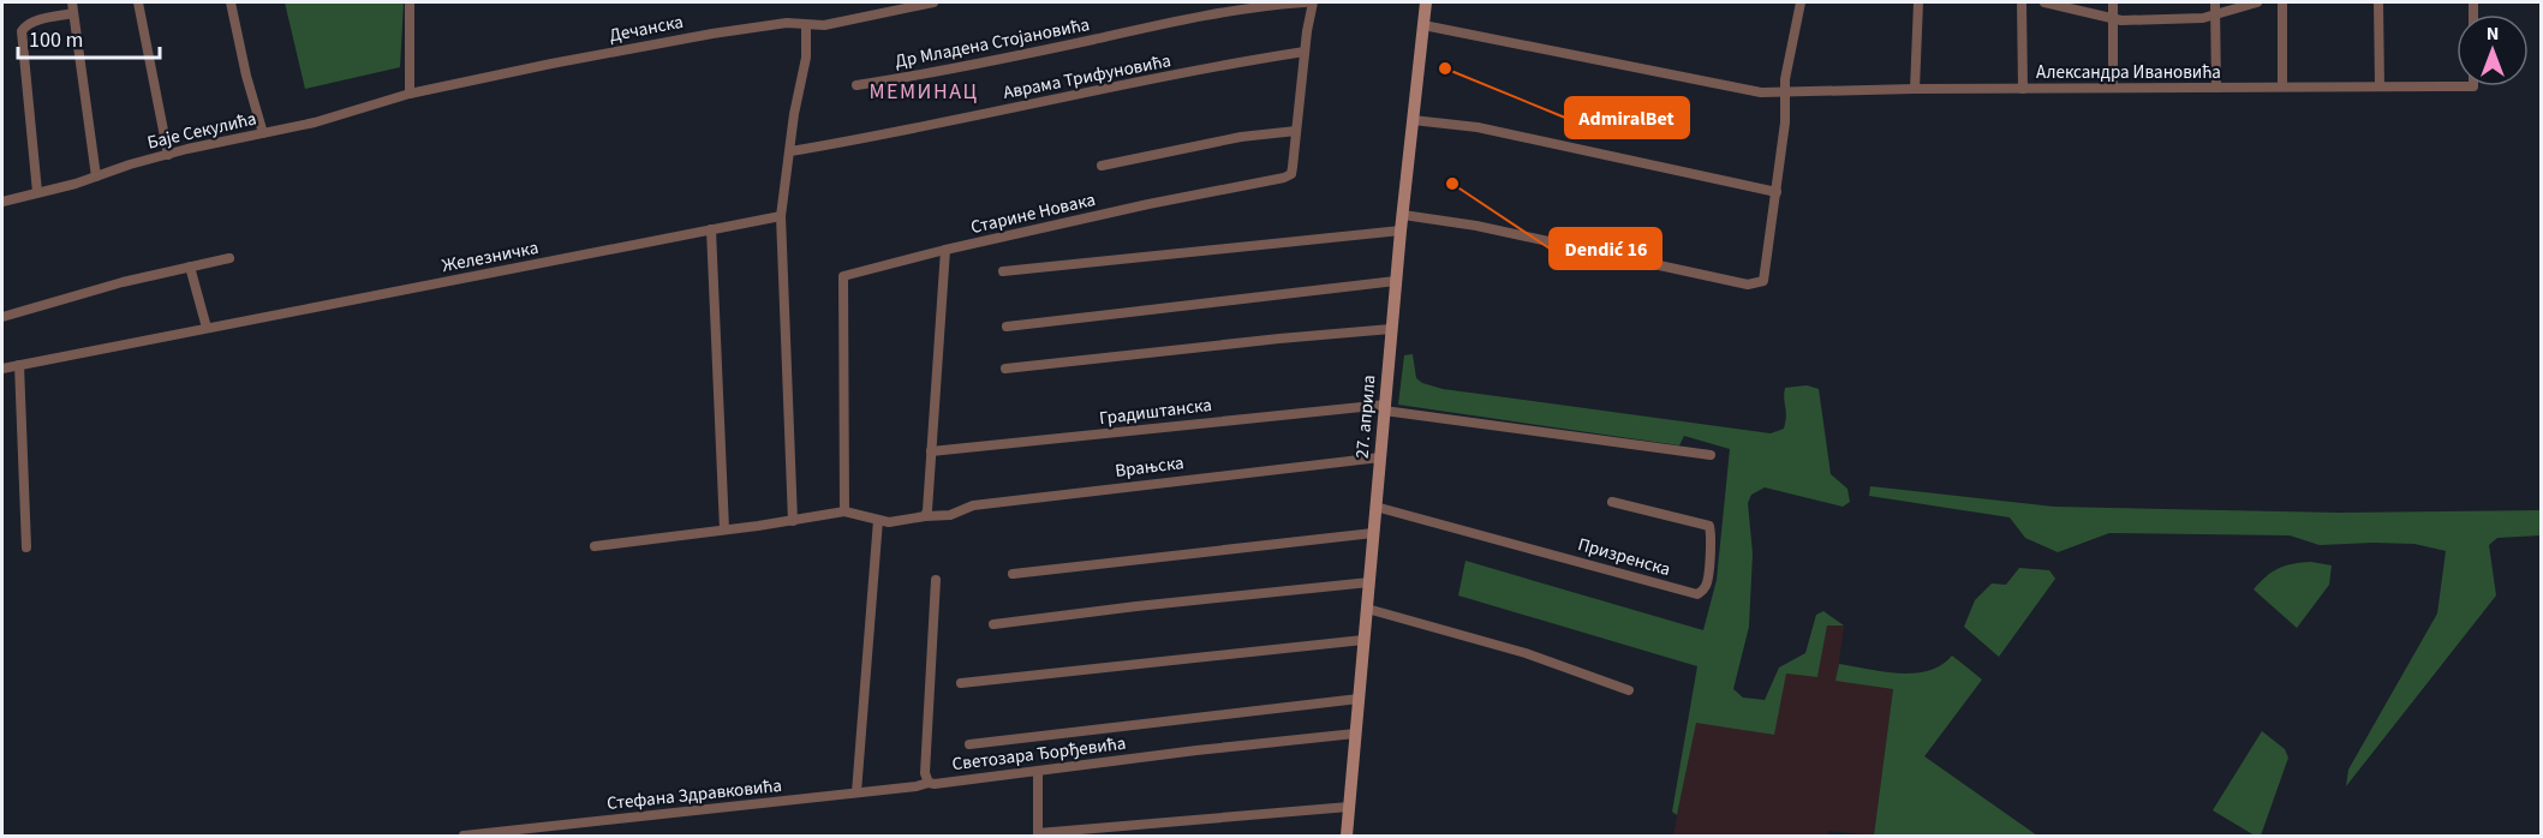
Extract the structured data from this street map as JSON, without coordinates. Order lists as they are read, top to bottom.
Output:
{
  "streets": {
    "main road": ["27. априла"],
    "street": [
      "Дечанска",
      "Др Младена Стојановића",
      "Александра Ивановића",
      "Аврама Трифуновића",
      "Баје Секулића",
      "Старине Новака",
      "Железничка",
      "Градиштанска",
      "Врањска",
      "Призренска",
      "Светозара Ђорђевића",
      "Стефана Здравковића"
    ]
  },
  "crossings": [
    ["Дечанска", "Баје Секулића"],
    ["Александра Ивановића", "27. априла"],
    ["Аврама Трифуновића", "Старине Новака"],
    ["Старине Новака", "Врањска"],
    ["Градиштанска", "27. априла"],
    ["27. априла", "Врањска"],
    ["27. априла", "Призренска"],
    ["27. априла", "Светозара Ђорђевића"],
    ["Светозара Ђорђевића", "Стефана Здравковића"]
  ],
  "districts": ["МЕМИНАЦ"],
  "places": ["AdmiralBet", "Dendić 16"],
  "scale_bar": "100 m",
  "north": "top"
}
